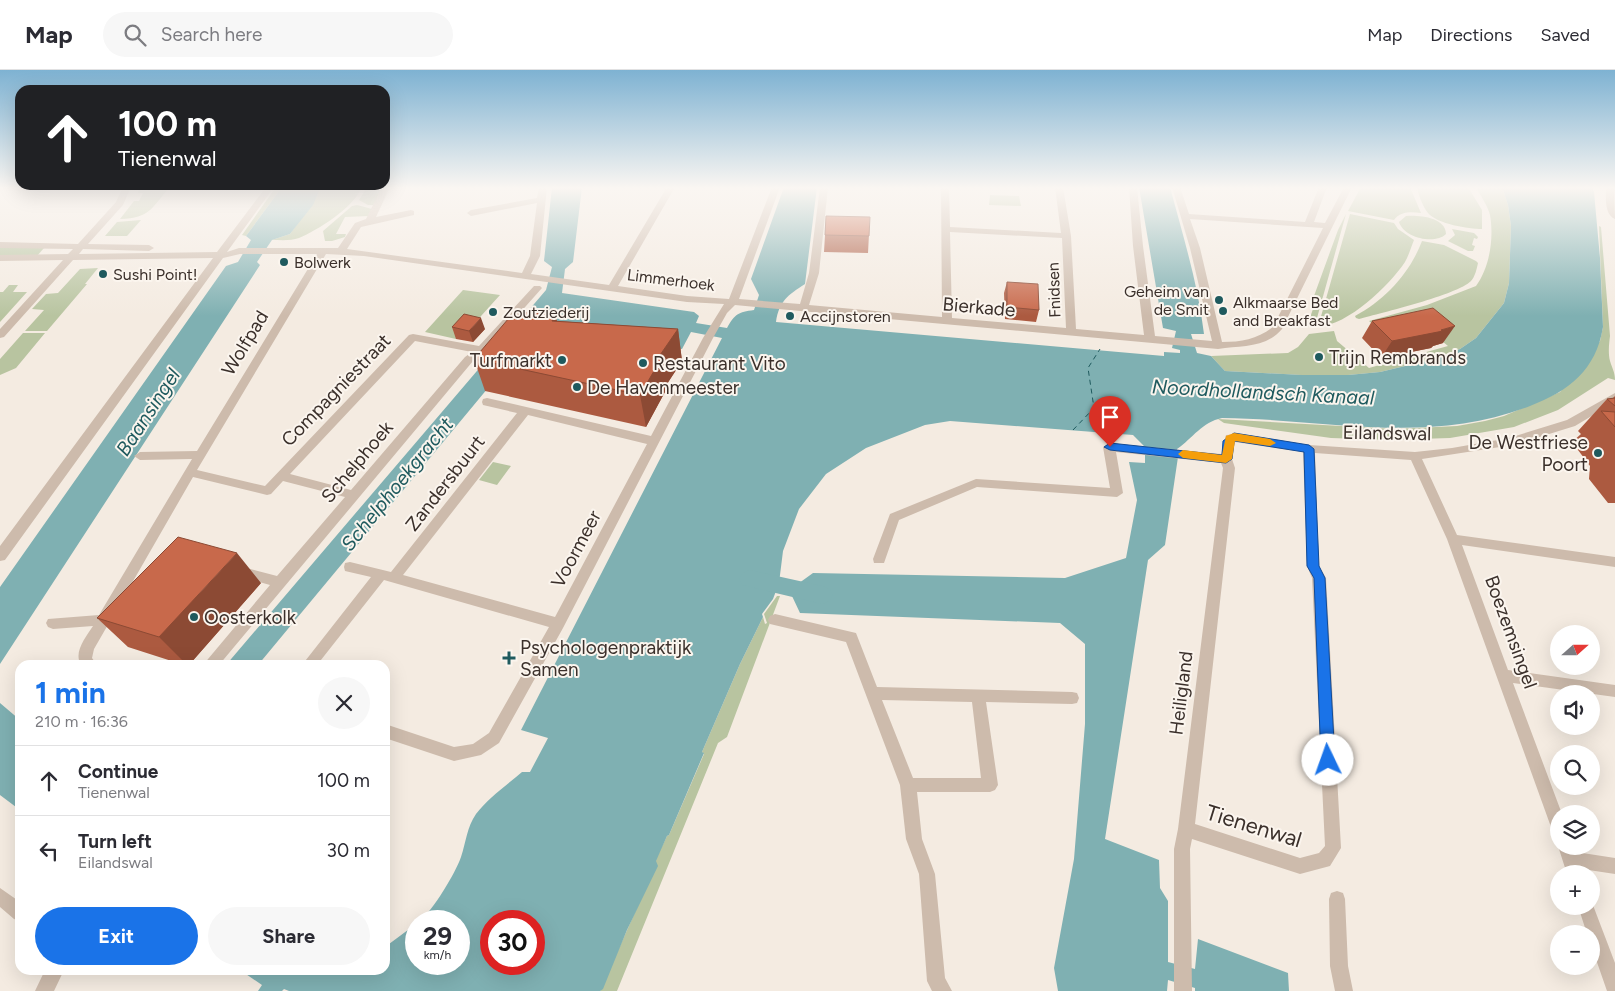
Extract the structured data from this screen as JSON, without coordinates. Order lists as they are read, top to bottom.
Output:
{
  "streets": {
    "street": [
      "Limmerhoek",
      "Fnidsen",
      "Bierkade",
      "Wolfpad",
      "Compagniestraat",
      "Eilandswal",
      "Schelphoek",
      "Zandersbuurt",
      "Voormeer",
      "Boezemsingel",
      "Heiligland",
      "Tienenwal"
    ]
  },
  "crossings": [
    ["Limmerhoek", "Bierkade"],
    ["Limmerhoek", "Voormeer"],
    ["Fnidsen", "Bierkade"],
    ["Wolfpad", "Compagniestraat"],
    ["Compagniestraat", "Schelphoek"],
    ["Eilandswal", "Boezemsingel"],
    ["Eilandswal", "Heiligland"],
    ["Eilandswal", "Tienenwal"],
    ["Heiligland", "Tienenwal"]
  ],
  "water": ["Noordhollandsch Kanaal", "Baansingel", "Schelphoekgracht"],
  "places": {
    "other": [
      "Bolwerk",
      "Sushi Point!",
      "Geheim van de Smit",
      "Alkmaarse Bed and Breakfast",
      "Zoutziederij",
      "Accijnstoren",
      "Trijn Rembrands",
      "Turfmarkt",
      "Restaurant Vito",
      "De Havenmeester",
      "De Westfriese Poort",
      "Oosterkolk"
    ],
    "health": ["Psychologenpraktijk Samen"]
  },
  "north": "right",
  "page": {
    "header": "Map",
    "search": "Search here",
    "nav": ["Map", "Directions", "Saved"],
    "turn": ["100 m", "Tienenwal"],
    "map_buttons": ["+", "−"],
    "heading": ["1 min", "210 m · 16:36"],
    "list": [
      {
        "name": "Continue",
        "note": "Tienenwal",
        "value": "100 m"
      },
      {
        "name": "Turn left",
        "note": "Eilandswal",
        "value": "30 m"
      }
    ],
    "buttons": ["Exit", "Share"],
    "speed": "29 km/h",
    "limit": "30"
  }
}
